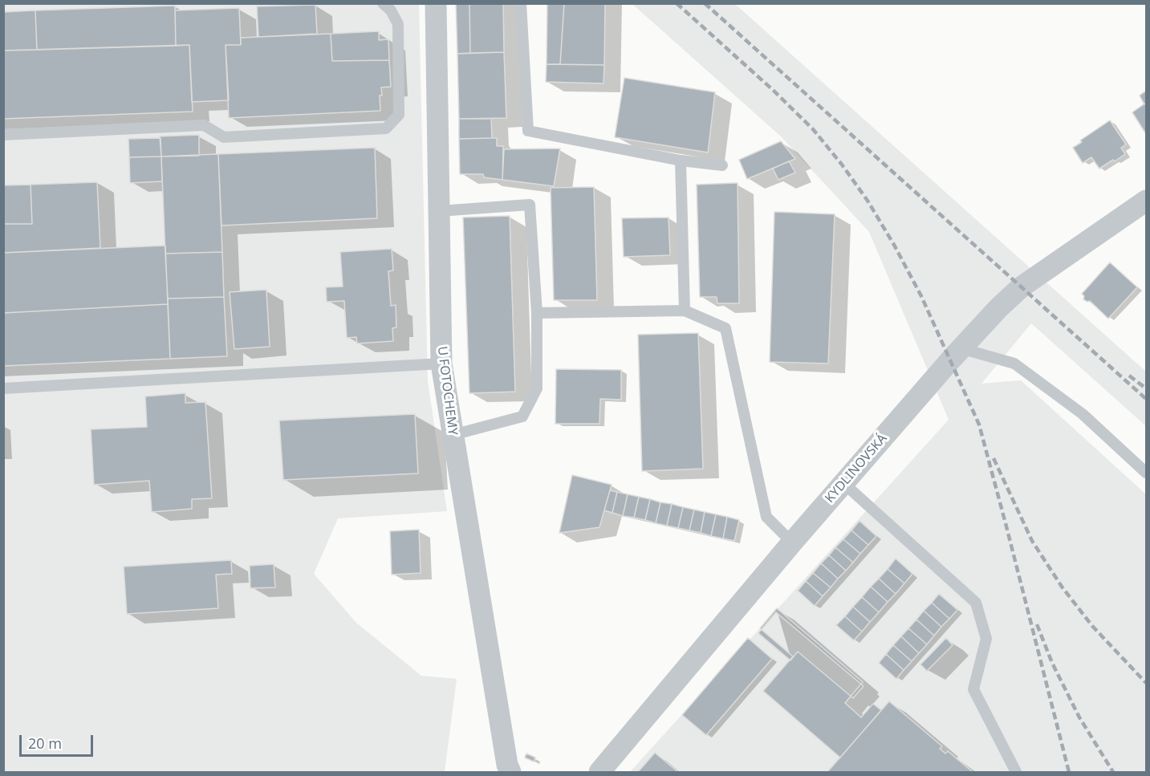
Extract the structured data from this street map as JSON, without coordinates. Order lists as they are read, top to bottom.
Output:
{
  "streets": {
    "street": ["U FOTOCHEMY", "KYDLINOVSKÁ"]
  },
  "scale_bar": "20 m"
}
